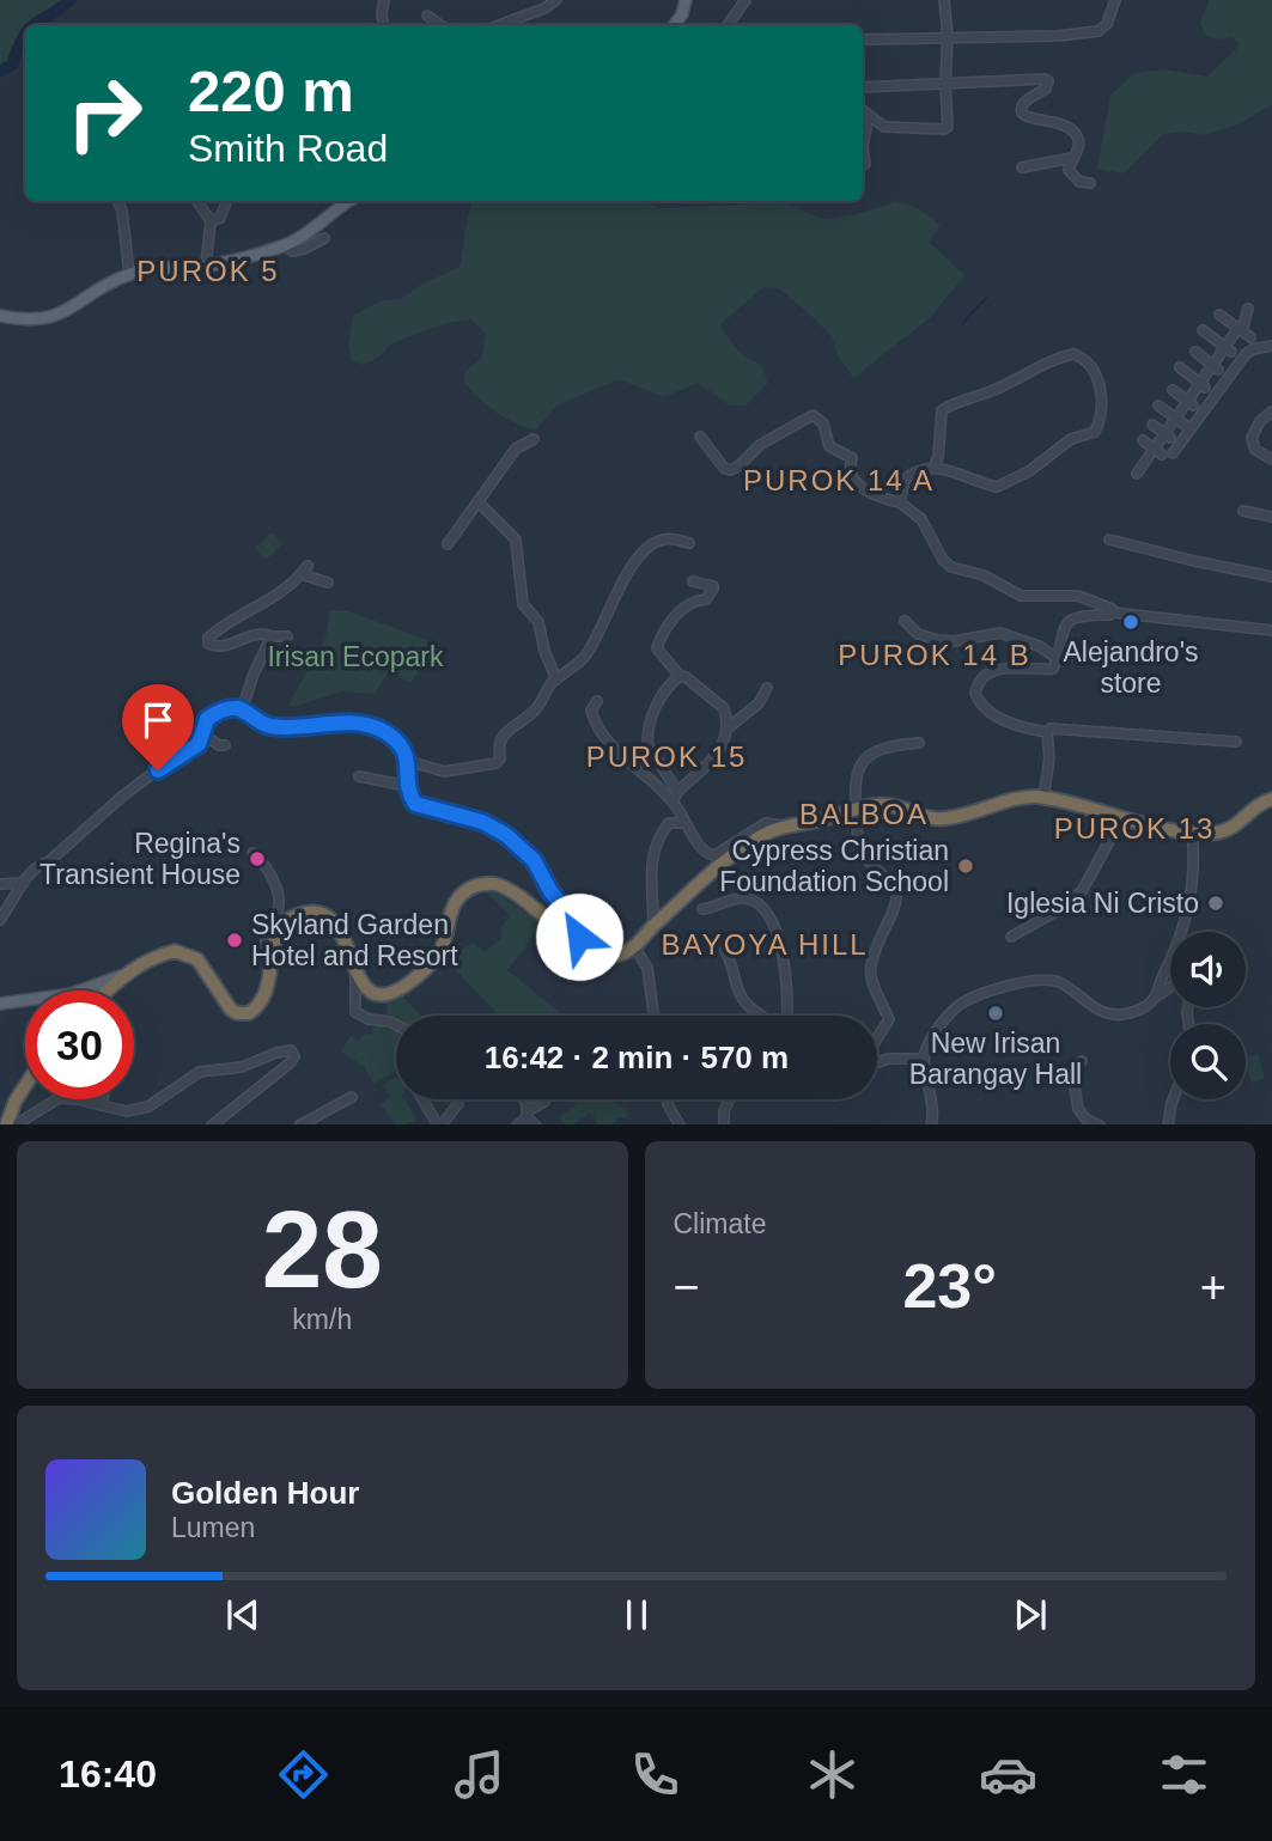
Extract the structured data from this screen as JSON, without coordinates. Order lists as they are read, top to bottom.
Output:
{
  "districts": [
    "PUROK 5",
    "PUROK 14 A",
    "PUROK 14 B",
    "PUROK 15",
    "BALBOA",
    "PUROK 13",
    "BAYOYA HILL"
  ],
  "parks": ["Irisan Ecopark"],
  "places": [
    "Alejandro's store",
    "Regina's Transient House",
    "Cypress Christian Foundation School",
    "Iglesia Ni Cristo",
    "Skyland Garden Hotel and Resort",
    "New Irisan Barangay Hall"
  ],
  "page": {
    "turn": ["220 m", "Smith Road"],
    "limit": "30",
    "trip": "16:42 · 2 min · 570 m",
    "tile": [
      ["28", "km/h"],
      "Climate"
    ],
    "heat": ["−", "23°", "+"],
    "song": ["Golden Hour", "Lumen"],
    "tabs": "16:40"
  }
}
